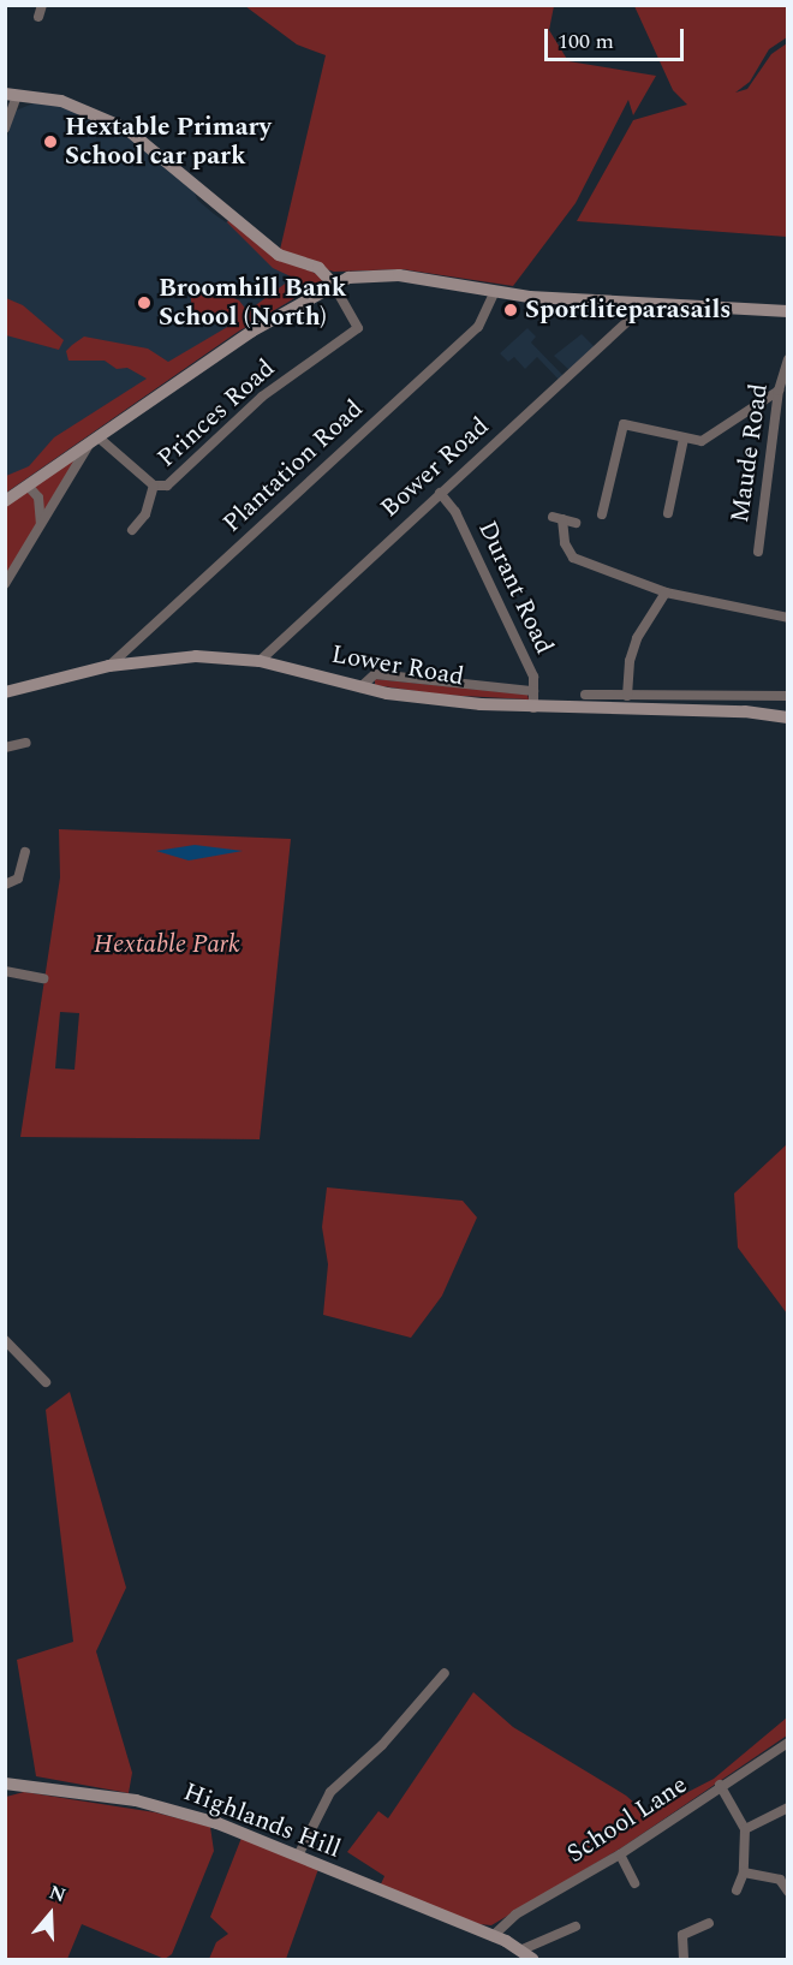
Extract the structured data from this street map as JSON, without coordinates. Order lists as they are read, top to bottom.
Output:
{
  "streets": {
    "street": [
      "Princes Road",
      "Maude Road",
      "Plantation Road",
      "Bower Road",
      "Durant Road",
      "Lower Road",
      "School Lane",
      "Highlands Hill"
    ]
  },
  "crossings": [
    ["Plantation Road", "Lower Road"],
    ["Bower Road", "Durant Road"],
    ["Bower Road", "Lower Road"],
    ["Durant Road", "Lower Road"],
    ["School Lane", "Highlands Hill"]
  ],
  "parks": ["Hextable Park"],
  "places": ["Hextable Primary School car park", "Broomhill Bank School (North)", "Sportliteparasails"],
  "scale_bar": "100 m",
  "north": "top"
}
